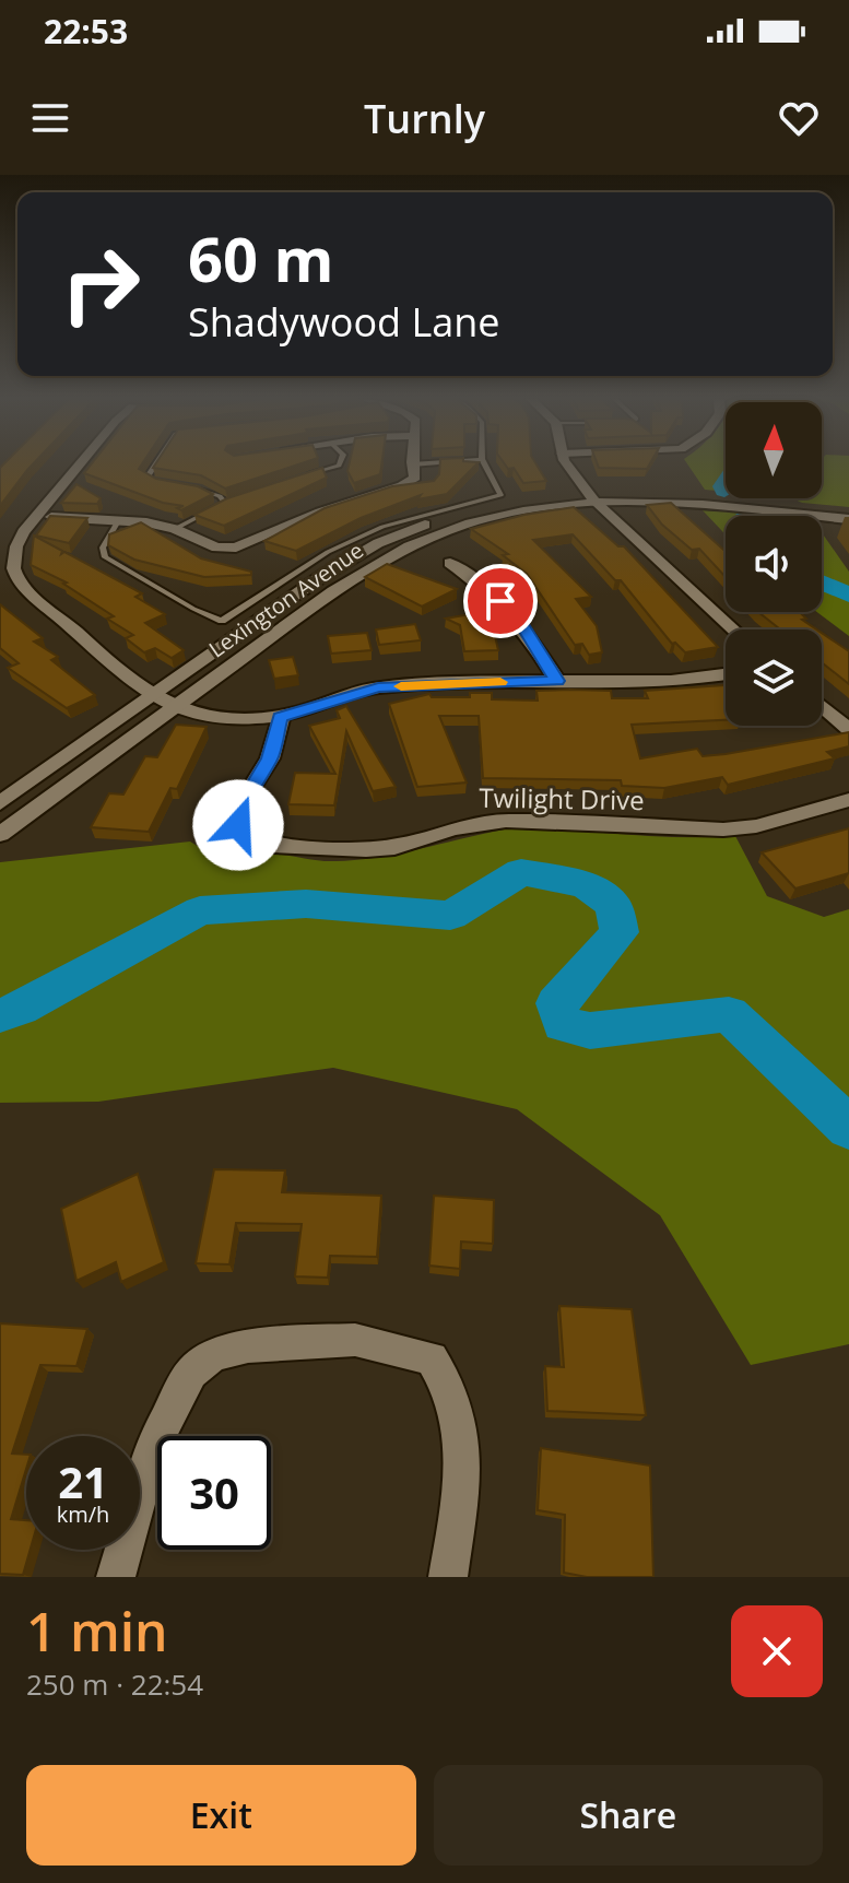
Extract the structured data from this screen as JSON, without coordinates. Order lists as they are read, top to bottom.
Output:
{
  "streets": {
    "street": ["Lexington Avenue", "Twilight Drive"]
  },
  "north": "top",
  "page": {
    "status": "22:53",
    "header": "Turnly",
    "turn": ["60 m", "Shadywood Lane"],
    "speed": "21 km/h",
    "limit": "30",
    "heading": ["1 min", "250 m · 22:54"],
    "buttons": ["Exit", "Share"]
  }
}
